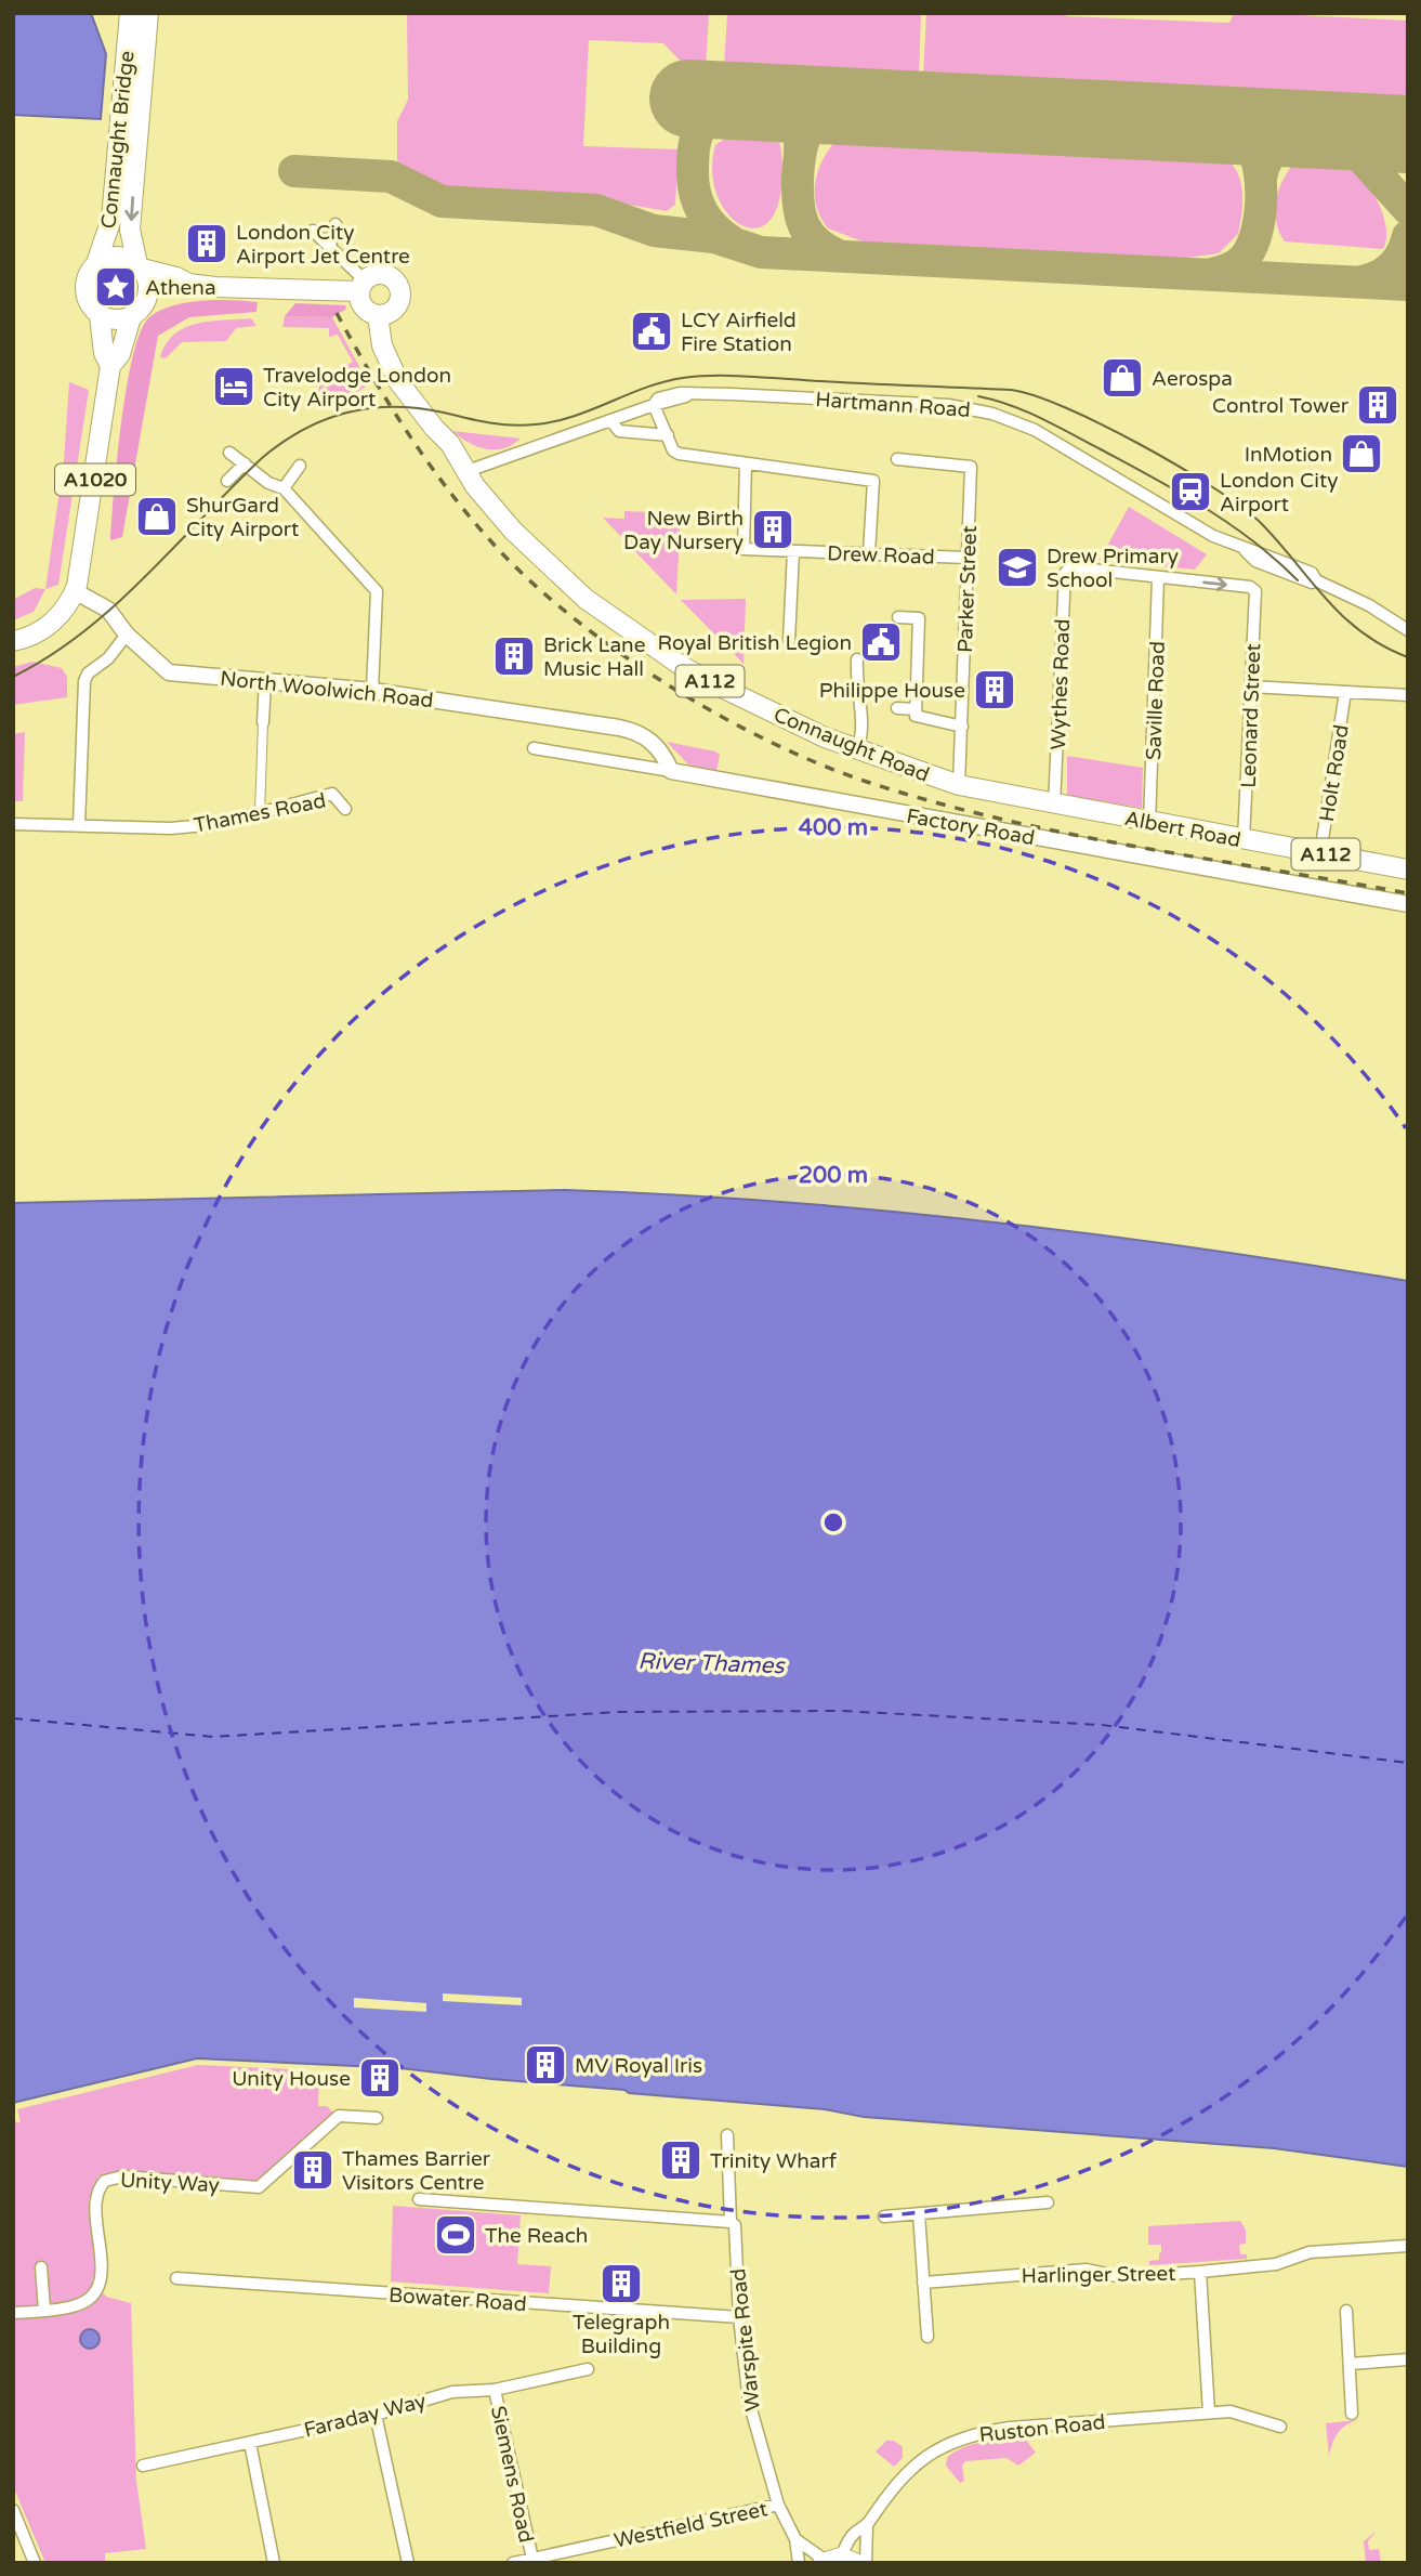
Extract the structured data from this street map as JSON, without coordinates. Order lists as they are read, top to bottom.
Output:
{
  "streets": {
    "main road": [
      "Connaught Bridge",
      "A1020",
      "A112",
      "Connaught Road",
      "Albert Road"
    ],
    "street": [
      "Hartmann Road",
      "Drew Road",
      "Parker Street",
      "Wythes Road",
      "North Woolwich Road",
      "Saville Road",
      "Leonard Street",
      "Holt Road",
      "Thames Road",
      "Factory Road",
      "Unity Way",
      "Harlinger Street",
      "Bowater Road",
      "Warspite Road",
      "Faraday Way",
      "Ruston Road",
      "Siemens Road",
      "Westfield Street"
    ]
  },
  "crossings": [
    ["Connaught Bridge", "A1020"],
    ["Hartmann Road", "Connaught Road"],
    ["A1020", "North Woolwich Road"],
    ["Drew Road", "Parker Street"],
    ["Parker Street", "Connaught Road"],
    ["Parker Street", "Albert Road"],
    ["Wythes Road", "Saville Road"],
    ["Wythes Road", "Leonard Street"],
    ["Wythes Road", "Albert Road"],
    ["North Woolwich Road", "Factory Road"],
    ["Saville Road", "Leonard Street"],
    ["Saville Road", "Albert Road"],
    ["Leonard Street", "Albert Road"],
    ["Connaught Road", "Albert Road"],
    ["Holt Road", "Albert Road"],
    ["Bowater Road", "Warspite Road"],
    ["Warspite Road", "Ruston Road"],
    ["Warspite Road", "Westfield Street"],
    ["Faraday Way", "Siemens Road"],
    ["Siemens Road", "Westfield Street"]
  ],
  "water": ["River Thames"],
  "places": {
    "building": [
      "London City Airport Jet Centre",
      "Control Tower",
      "New Birth Day Nursery",
      "Brick Lane Music Hall",
      "Philippe House",
      "MV Royal Iris",
      "Unity House",
      "Trinity Wharf",
      "Thames Barrier Visitors Centre",
      "Telegraph Building"
    ],
    "place": ["Athena"],
    "public building": ["LCY Airfield Fire Station", "Royal British Legion"],
    "shop": ["Aerospa", "InMotion", "ShurGard City Airport"],
    "hotel": ["Travelodge London City Airport"],
    "station": ["London City Airport"],
    "school or university": ["Drew Primary School"],
    "sports": ["The Reach"]
  },
  "rings": ["400 m", "200 m"]
}
